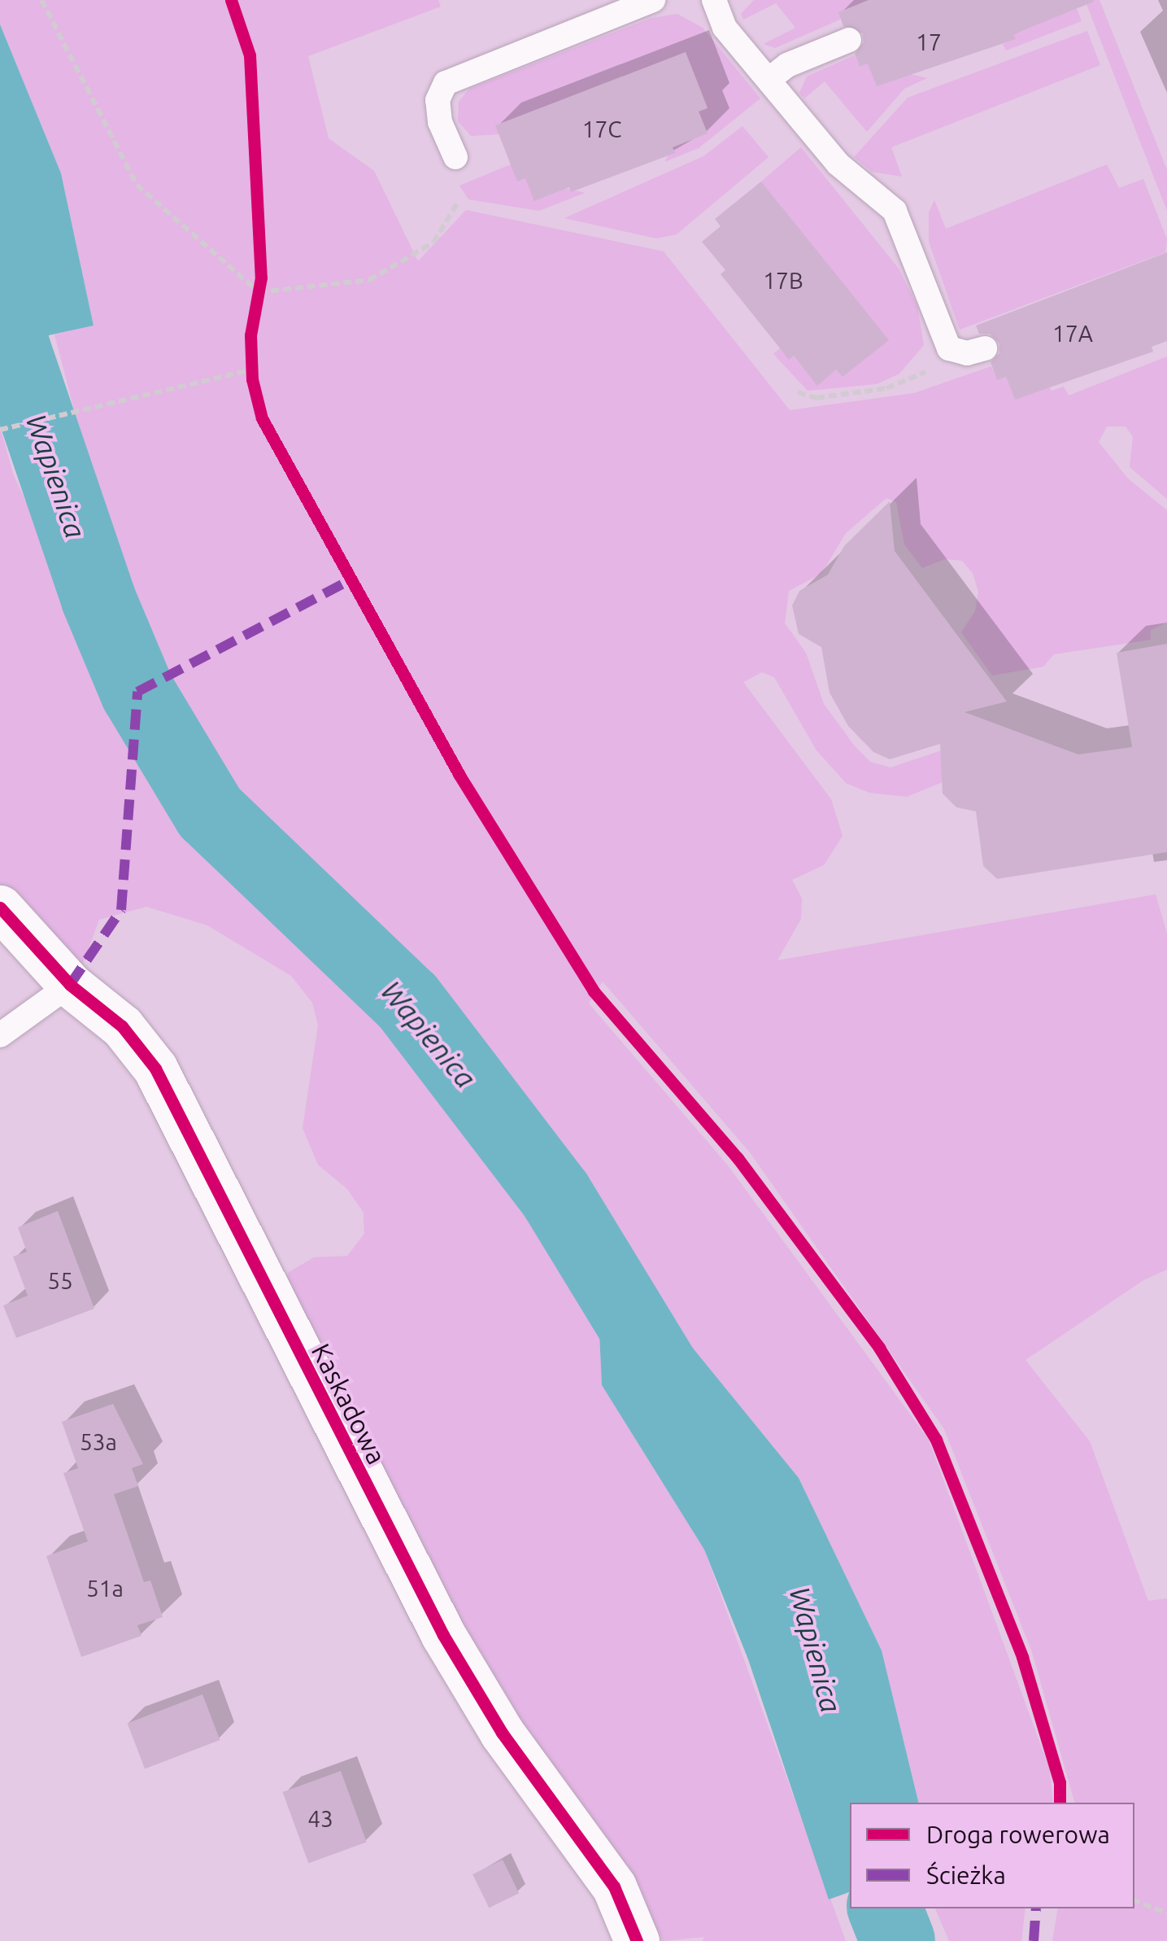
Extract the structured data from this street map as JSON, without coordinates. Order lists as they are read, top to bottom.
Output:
{
  "streets": {
    "street": ["Kaskadowa"]
  },
  "water": ["Wapienica"],
  "house_numbers": [
    "17",
    "17C",
    "17B",
    "17A",
    "55",
    "53a",
    "51a",
    "43"
  ],
  "legend": ["Droga rowerowa", "Ścieżka"]
}
